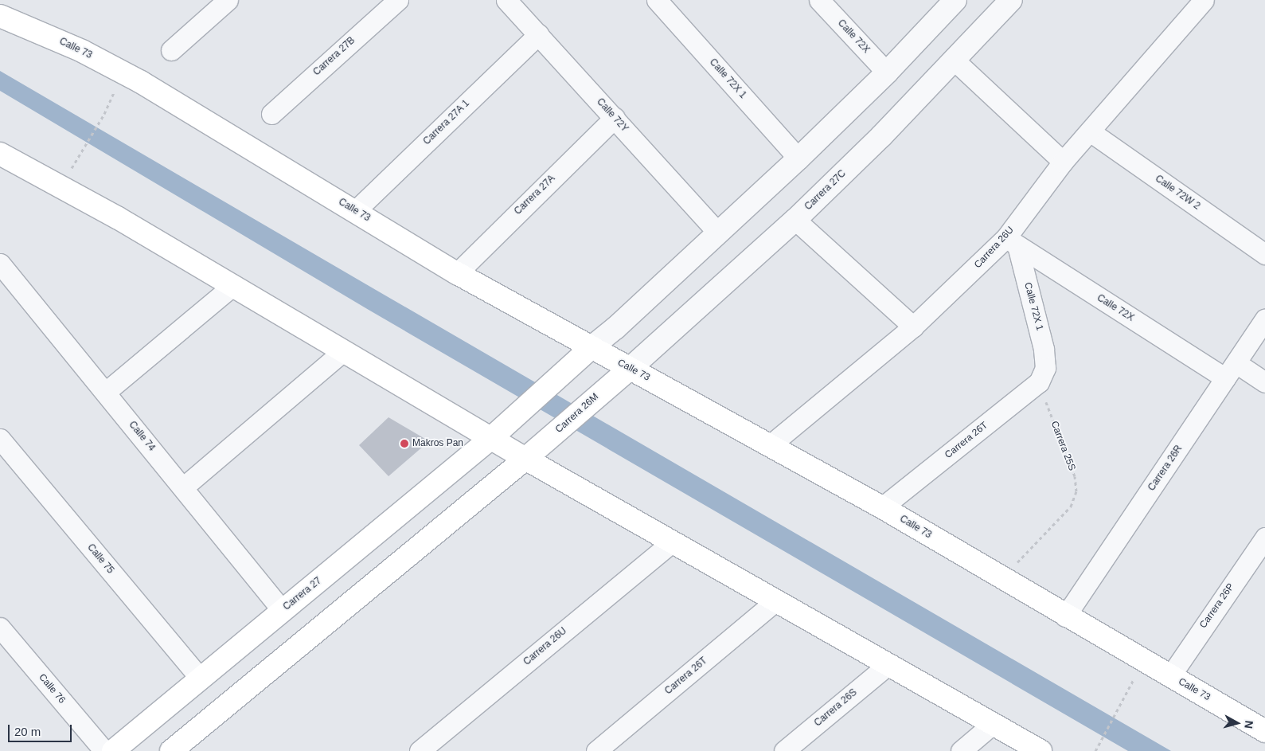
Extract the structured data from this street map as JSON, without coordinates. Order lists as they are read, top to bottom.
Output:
{
  "streets": {
    "main road": ["Calle 73", "Carrera 26M", "Carrera 27"],
    "street": [
      "Calle 72X",
      "Carrera 27B",
      "Calle 72X 1",
      "Calle 72Y",
      "Carrera 27A 1",
      "Carrera 27C",
      "Calle 72W 2",
      "Carrera 27A",
      "Carrera 26U",
      "Calle 74",
      "Carrera 26T",
      "Carrera 26R",
      "Calle 75",
      "Carrera 26P",
      "Calle 76",
      "Carrera 26S"
    ],
    "path": ["Carrera 25S"]
  },
  "crossings": [
    ["Calle 72X", "Calle 72X 1"],
    ["Calle 72X", "Carrera 26U"],
    ["Calle 72X", "Carrera 26R"],
    ["Calle 73", "Carrera 27A 1"],
    ["Calle 73", "Carrera 27C"],
    ["Calle 73", "Carrera 27A"],
    ["Calle 73", "Carrera 26U"],
    ["Calle 73", "Carrera 26M"],
    ["Calle 73", "Carrera 26T"],
    ["Calle 73", "Carrera 25S"],
    ["Calle 73", "Carrera 26R"],
    ["Calle 73", "Carrera 26P"],
    ["Calle 72X 1", "Carrera 26U"],
    ["Calle 72X 1", "Carrera 26T"],
    ["Calle 72X 1", "Carrera 25S"],
    ["Calle 72Y", "Carrera 27A 1"],
    ["Calle 72Y", "Carrera 27A"],
    ["Carrera 27C", "Carrera 26M"],
    ["Calle 72W 2", "Carrera 26U"],
    ["Calle 74", "Carrera 27"],
    ["Carrera 26T", "Carrera 25S"],
    ["Calle 75", "Carrera 27"]
  ],
  "places": ["Makros Pan"],
  "scale_bar": "20 m",
  "north": "right"
}
